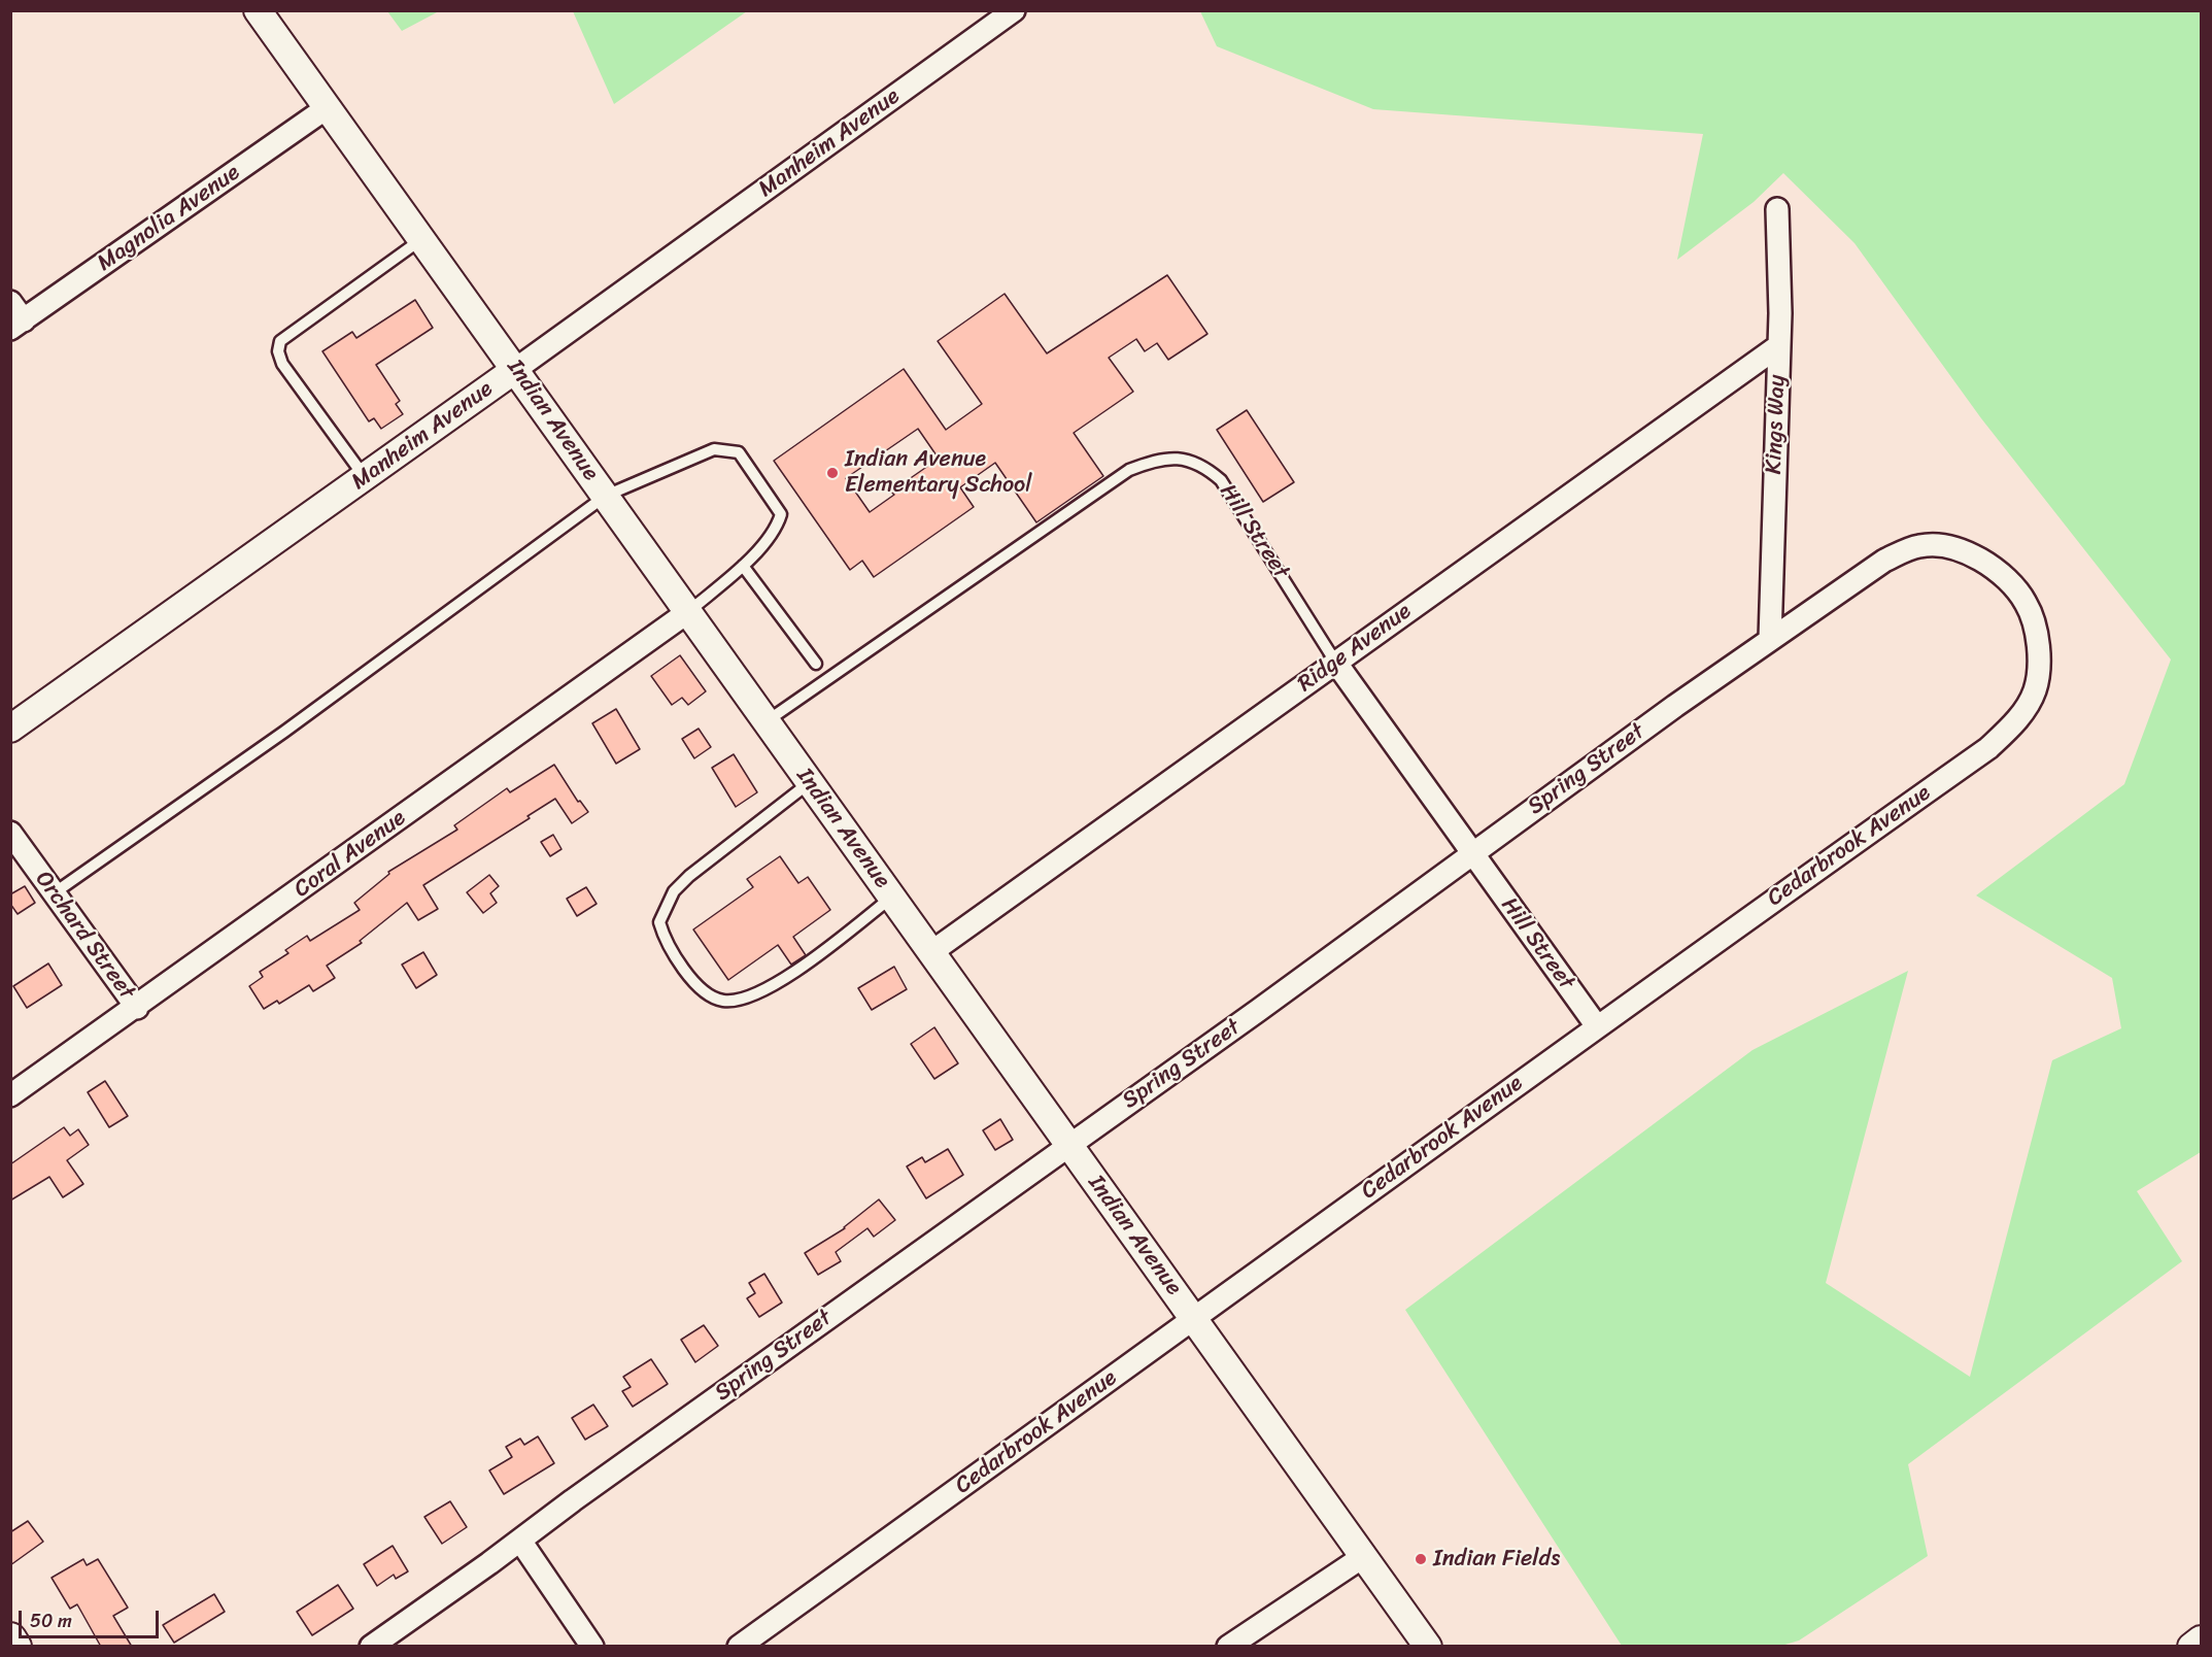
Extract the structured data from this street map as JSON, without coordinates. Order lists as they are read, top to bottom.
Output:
{
  "streets": {
    "street": [
      "Manheim Avenue",
      "Magnolia Avenue",
      "Indian Avenue",
      "Kings Way",
      "Hill Street",
      "Ridge Avenue",
      "Spring Street",
      "Cedarbrook Avenue",
      "Coral Avenue",
      "Orchard Street"
    ]
  },
  "crossings": [
    ["Manheim Avenue", "Indian Avenue"],
    ["Magnolia Avenue", "Indian Avenue"],
    ["Indian Avenue", "Hill Street"],
    ["Indian Avenue", "Ridge Avenue"],
    ["Indian Avenue", "Spring Street"],
    ["Indian Avenue", "Cedarbrook Avenue"],
    ["Indian Avenue", "Coral Avenue"],
    ["Kings Way", "Ridge Avenue"],
    ["Kings Way", "Spring Street"],
    ["Hill Street", "Ridge Avenue"],
    ["Hill Street", "Spring Street"],
    ["Hill Street", "Cedarbrook Avenue"],
    ["Spring Street", "Cedarbrook Avenue"],
    ["Coral Avenue", "Orchard Street"]
  ],
  "places": ["Indian Avenue Elementary School", "Indian Fields"],
  "scale_bar": "50 m"
}
